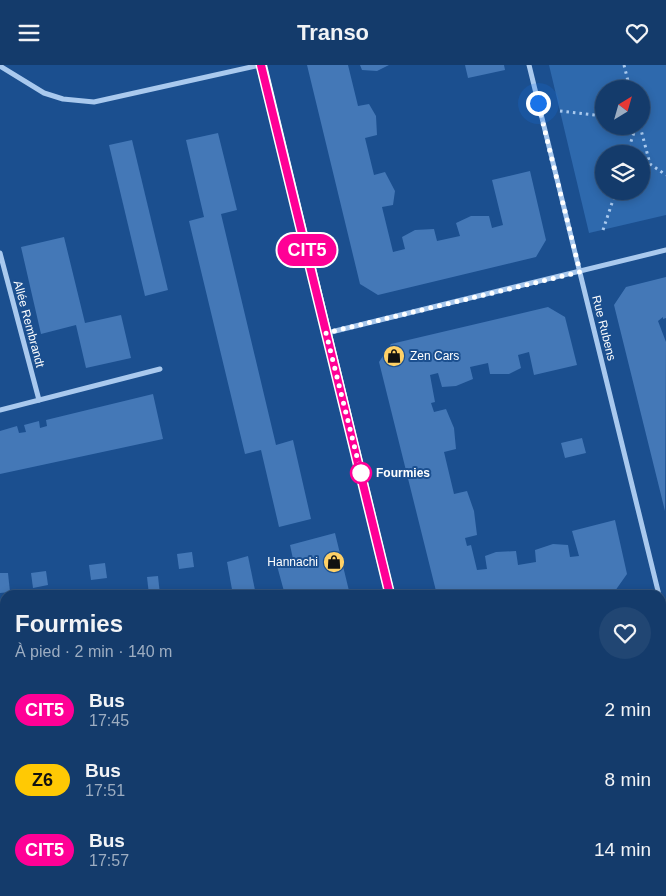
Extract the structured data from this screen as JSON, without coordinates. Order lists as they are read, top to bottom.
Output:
{
  "streets": {
    "street": ["Allée Rembrandt", "Rue Rubens"]
  },
  "places": {
    "shop": ["Zen Cars", "Hannachi"],
    "other": ["Fourmies"]
  },
  "lines": ["bus line CIT5"],
  "north": "top right",
  "page": {
    "header": "Transo",
    "on_map": "CIT5",
    "heading": ["Fourmies", "À pied · 2 min · 140 m"],
    "list": [
      {
        "mark": "CIT5",
        "name": "Bus",
        "note": "17:45",
        "value": "2 min"
      },
      {
        "mark": "Z6",
        "name": "Bus",
        "note": "17:51",
        "value": "8 min"
      },
      {
        "mark": "CIT5",
        "name": "Bus",
        "note": "17:57",
        "value": "14 min"
      }
    ]
  }
}
